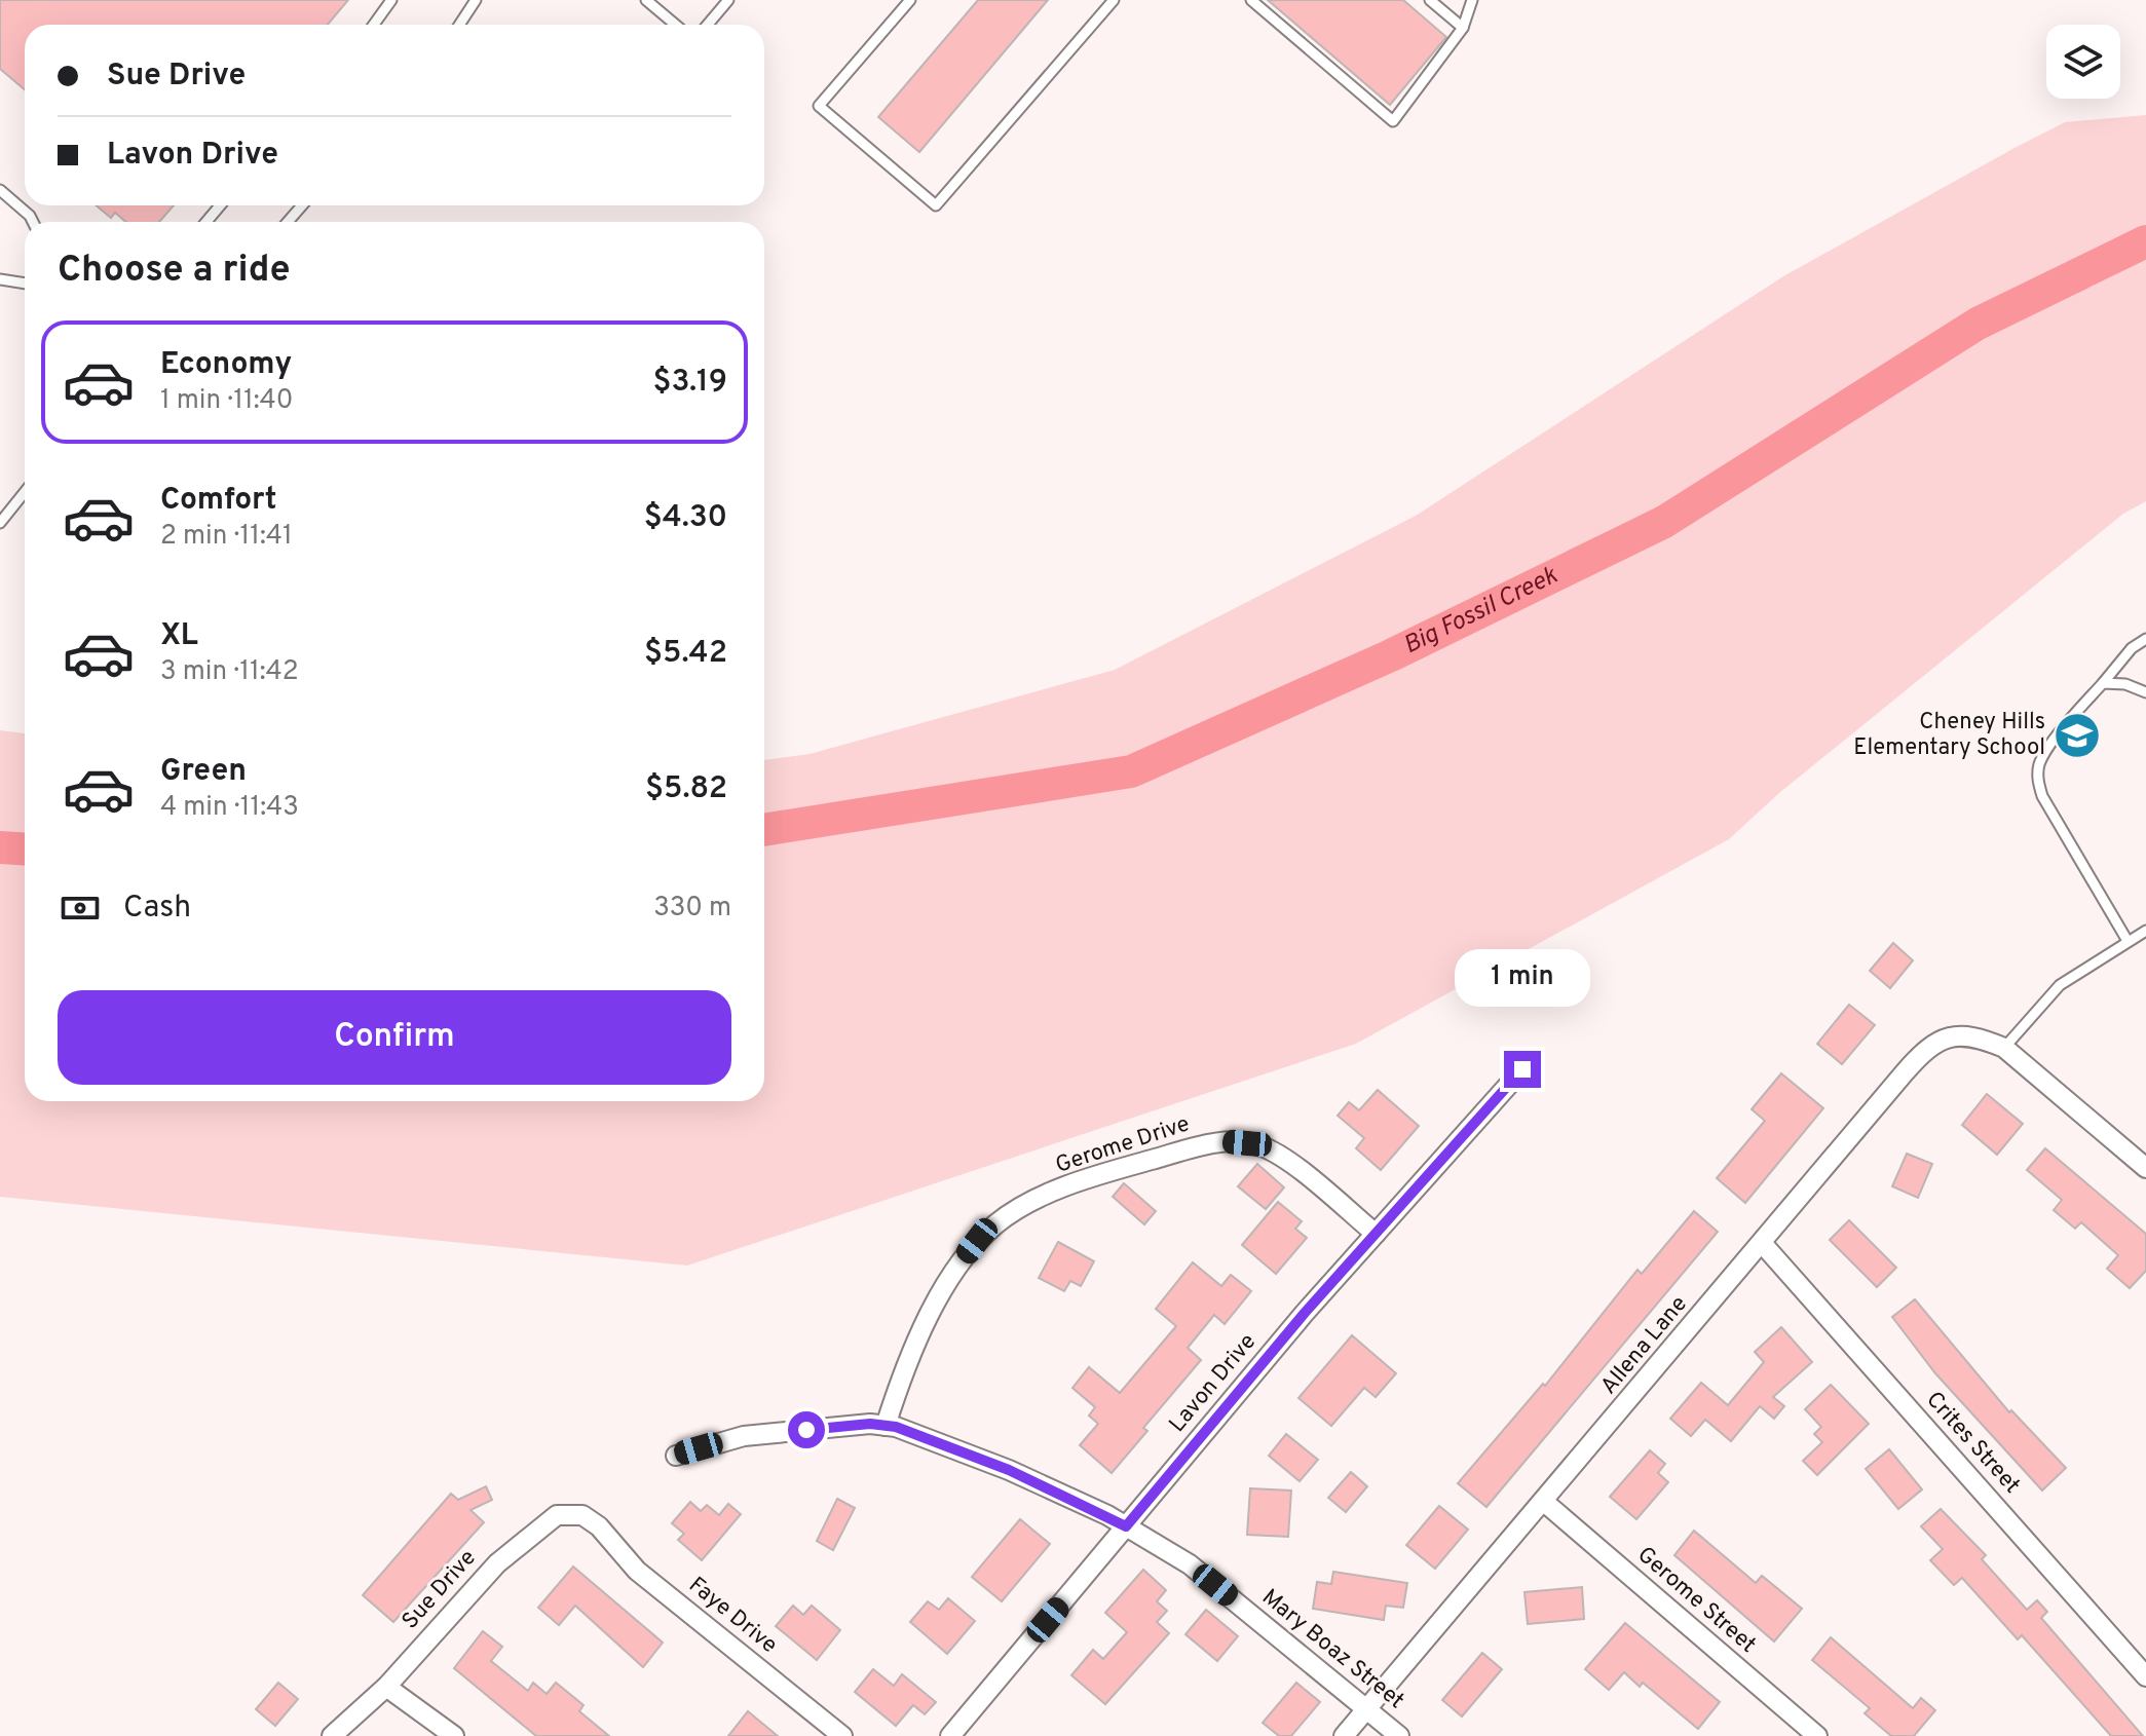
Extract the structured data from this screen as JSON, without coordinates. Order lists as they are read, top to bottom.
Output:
{
  "streets": {
    "street": [
      "Gerome Drive",
      "Allena Lane",
      "Lavon Drive",
      "Crites Street",
      "Sue Drive",
      "Gerome Street",
      "Faye Drive",
      "Mary Boaz Street"
    ]
  },
  "crossings": [
    ["Gerome Drive", "Lavon Drive"],
    ["Gerome Drive", "Mary Boaz Street"],
    ["Allena Lane", "Crites Street"],
    ["Allena Lane", "Gerome Street"],
    ["Allena Lane", "Mary Boaz Street"],
    ["Lavon Drive", "Mary Boaz Street"],
    ["Sue Drive", "Faye Drive"]
  ],
  "water": ["Big Fossil Creek"],
  "places": {
    "school or university": ["Cheney Hills Elementary School"]
  },
  "page": {
    "banner": ["Sue Drive", "Lavon Drive"],
    "heading": "Choose a ride",
    "list": [
      {
        "name": "Economy",
        "note": "1 min · 11:40",
        "value": "$3.19"
      },
      {
        "name": "Comfort",
        "note": "2 min · 11:41",
        "value": "$4.30"
      },
      {
        "name": "XL",
        "note": "3 min · 11:42",
        "value": "$5.42"
      },
      {
        "name": "Green",
        "note": "4 min · 11:43",
        "value": "$5.82"
      }
    ],
    "pay": ["Cash", "330 m"],
    "bubble": "1 min",
    "buttons": "Confirm"
  }
}
